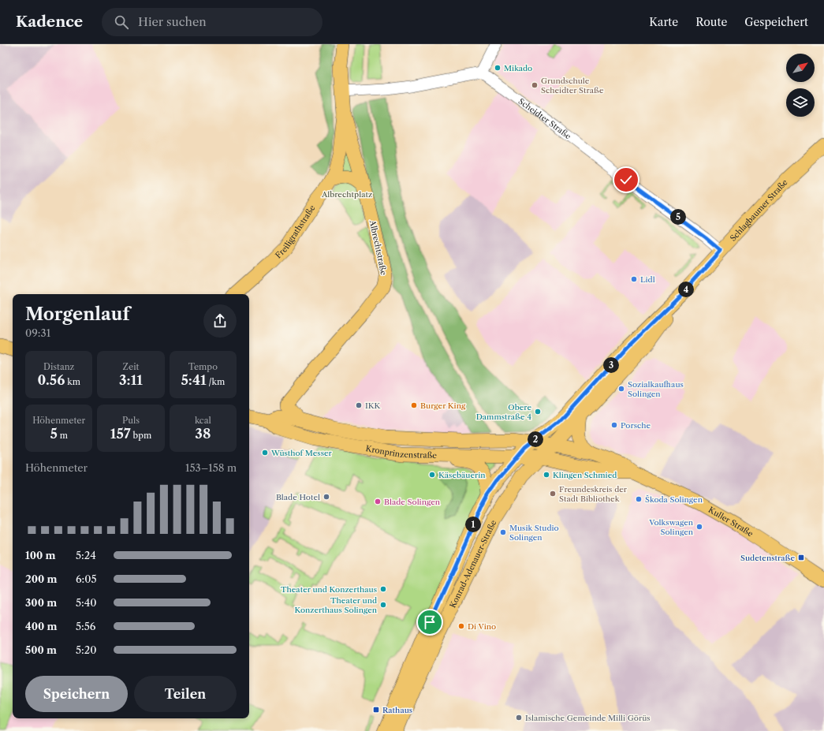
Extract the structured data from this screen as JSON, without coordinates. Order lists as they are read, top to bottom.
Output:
{
  "streets": {
    "main road": [
      "Schlagbaumer Straße",
      "Freiligrathstraße",
      "Albrechtstraße",
      "Kronprinzenstraße",
      "Kuller Straße",
      "Konrad-Adenauer-Straße"
    ],
    "street": ["Scheidter Straße"]
  },
  "crossings": [
    ["Scheidter Straße", "Schlagbaumer Straße"],
    ["Schlagbaumer Straße", "Kronprinzenstraße"],
    ["Schlagbaumer Straße", "Kuller Straße"],
    ["Schlagbaumer Straße", "Konrad-Adenauer-Straße"],
    ["Freiligrathstraße", "Albrechtstraße"],
    ["Albrechtstraße", "Kronprinzenstraße"],
    ["Kronprinzenstraße", "Kuller Straße"],
    ["Kronprinzenstraße", "Konrad-Adenauer-Straße"],
    ["Kuller Straße", "Konrad-Adenauer-Straße"]
  ],
  "parks": ["Albrechtplatz"],
  "places": {
    "other": [
      "Mikado",
      "Grundschule Scheidter Straße",
      "Lidl",
      "Sozialkaufhaus Solingen",
      "IKK",
      "Burger King",
      "Obere Dammstraße 4",
      "Porsche",
      "Wüsthof Messer",
      "Käsebäuerin",
      "Klingen Schmied",
      "Freundeskreis der Stadt Bibliothek",
      "Blade Hotel",
      "Škoda Solingen",
      "Blade Solingen",
      "Volkswagen Solingen",
      "Musik Studio Solingen",
      "Theater und Konzerthaus",
      "Theater und Konzerthaus Solingen",
      "Di Vino",
      "Islamische Gemeinde Milli Görüs"
    ],
    "transit": ["Sudetenstraße", "Rathaus"]
  },
  "north": "top right",
  "page": {
    "header": "Kadence",
    "search": "Hier suchen",
    "nav": ["Karte", "Route", "Gespeichert"],
    "pins": [
      "5",
      "4",
      "3",
      "2",
      "1"
    ],
    "heading": ["Morgenlauf", "09:31"],
    "stats": [
      ["Distanz", "0.56 km"],
      ["Zeit", "3:11"],
      ["Tempo", "5:41 /km"],
      ["Höhenmeter", "5 m"],
      ["Puls", "157 bpm"],
      ["kcal", "38"]
    ],
    "chart": ["Höhenmeter", "153–158 m"],
    "list": [
      {
        "name": "100 m",
        "note": "5:24"
      },
      {
        "name": "200 m",
        "note": "6:05"
      },
      {
        "name": "300 m",
        "note": "5:40"
      },
      {
        "name": "400 m",
        "note": "5:56"
      },
      {
        "name": "500 m",
        "note": "5:20"
      }
    ],
    "buttons": ["Speichern", "Teilen"]
  }
}
